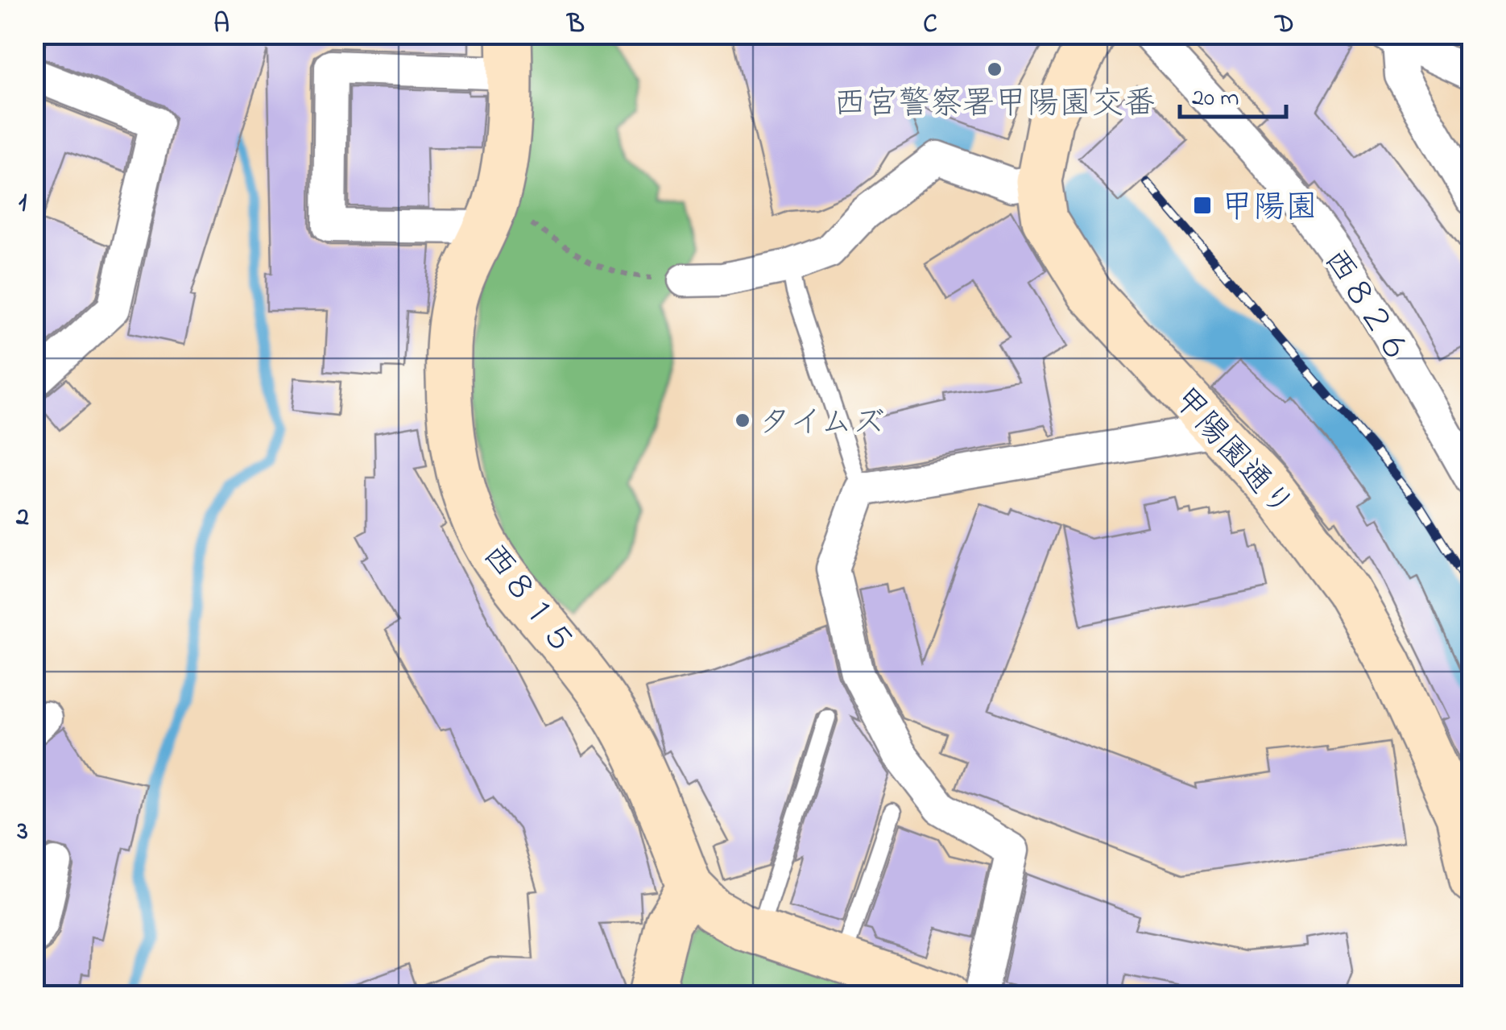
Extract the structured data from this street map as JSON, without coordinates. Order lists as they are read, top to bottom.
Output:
{
  "streets": {
    "street": ["西８２６", "甲陽園通り", "西８１５"]
  },
  "places": {
    "other": ["西宮警察署甲陽園交番", "タイムズ"],
    "transit": ["甲陽園"]
  },
  "scale_bar": "20 m",
  "grid": {
    "columns": [
      "A",
      "B",
      "C",
      "D"
    ],
    "rows": ["1", "2", "3"]
  }
}
